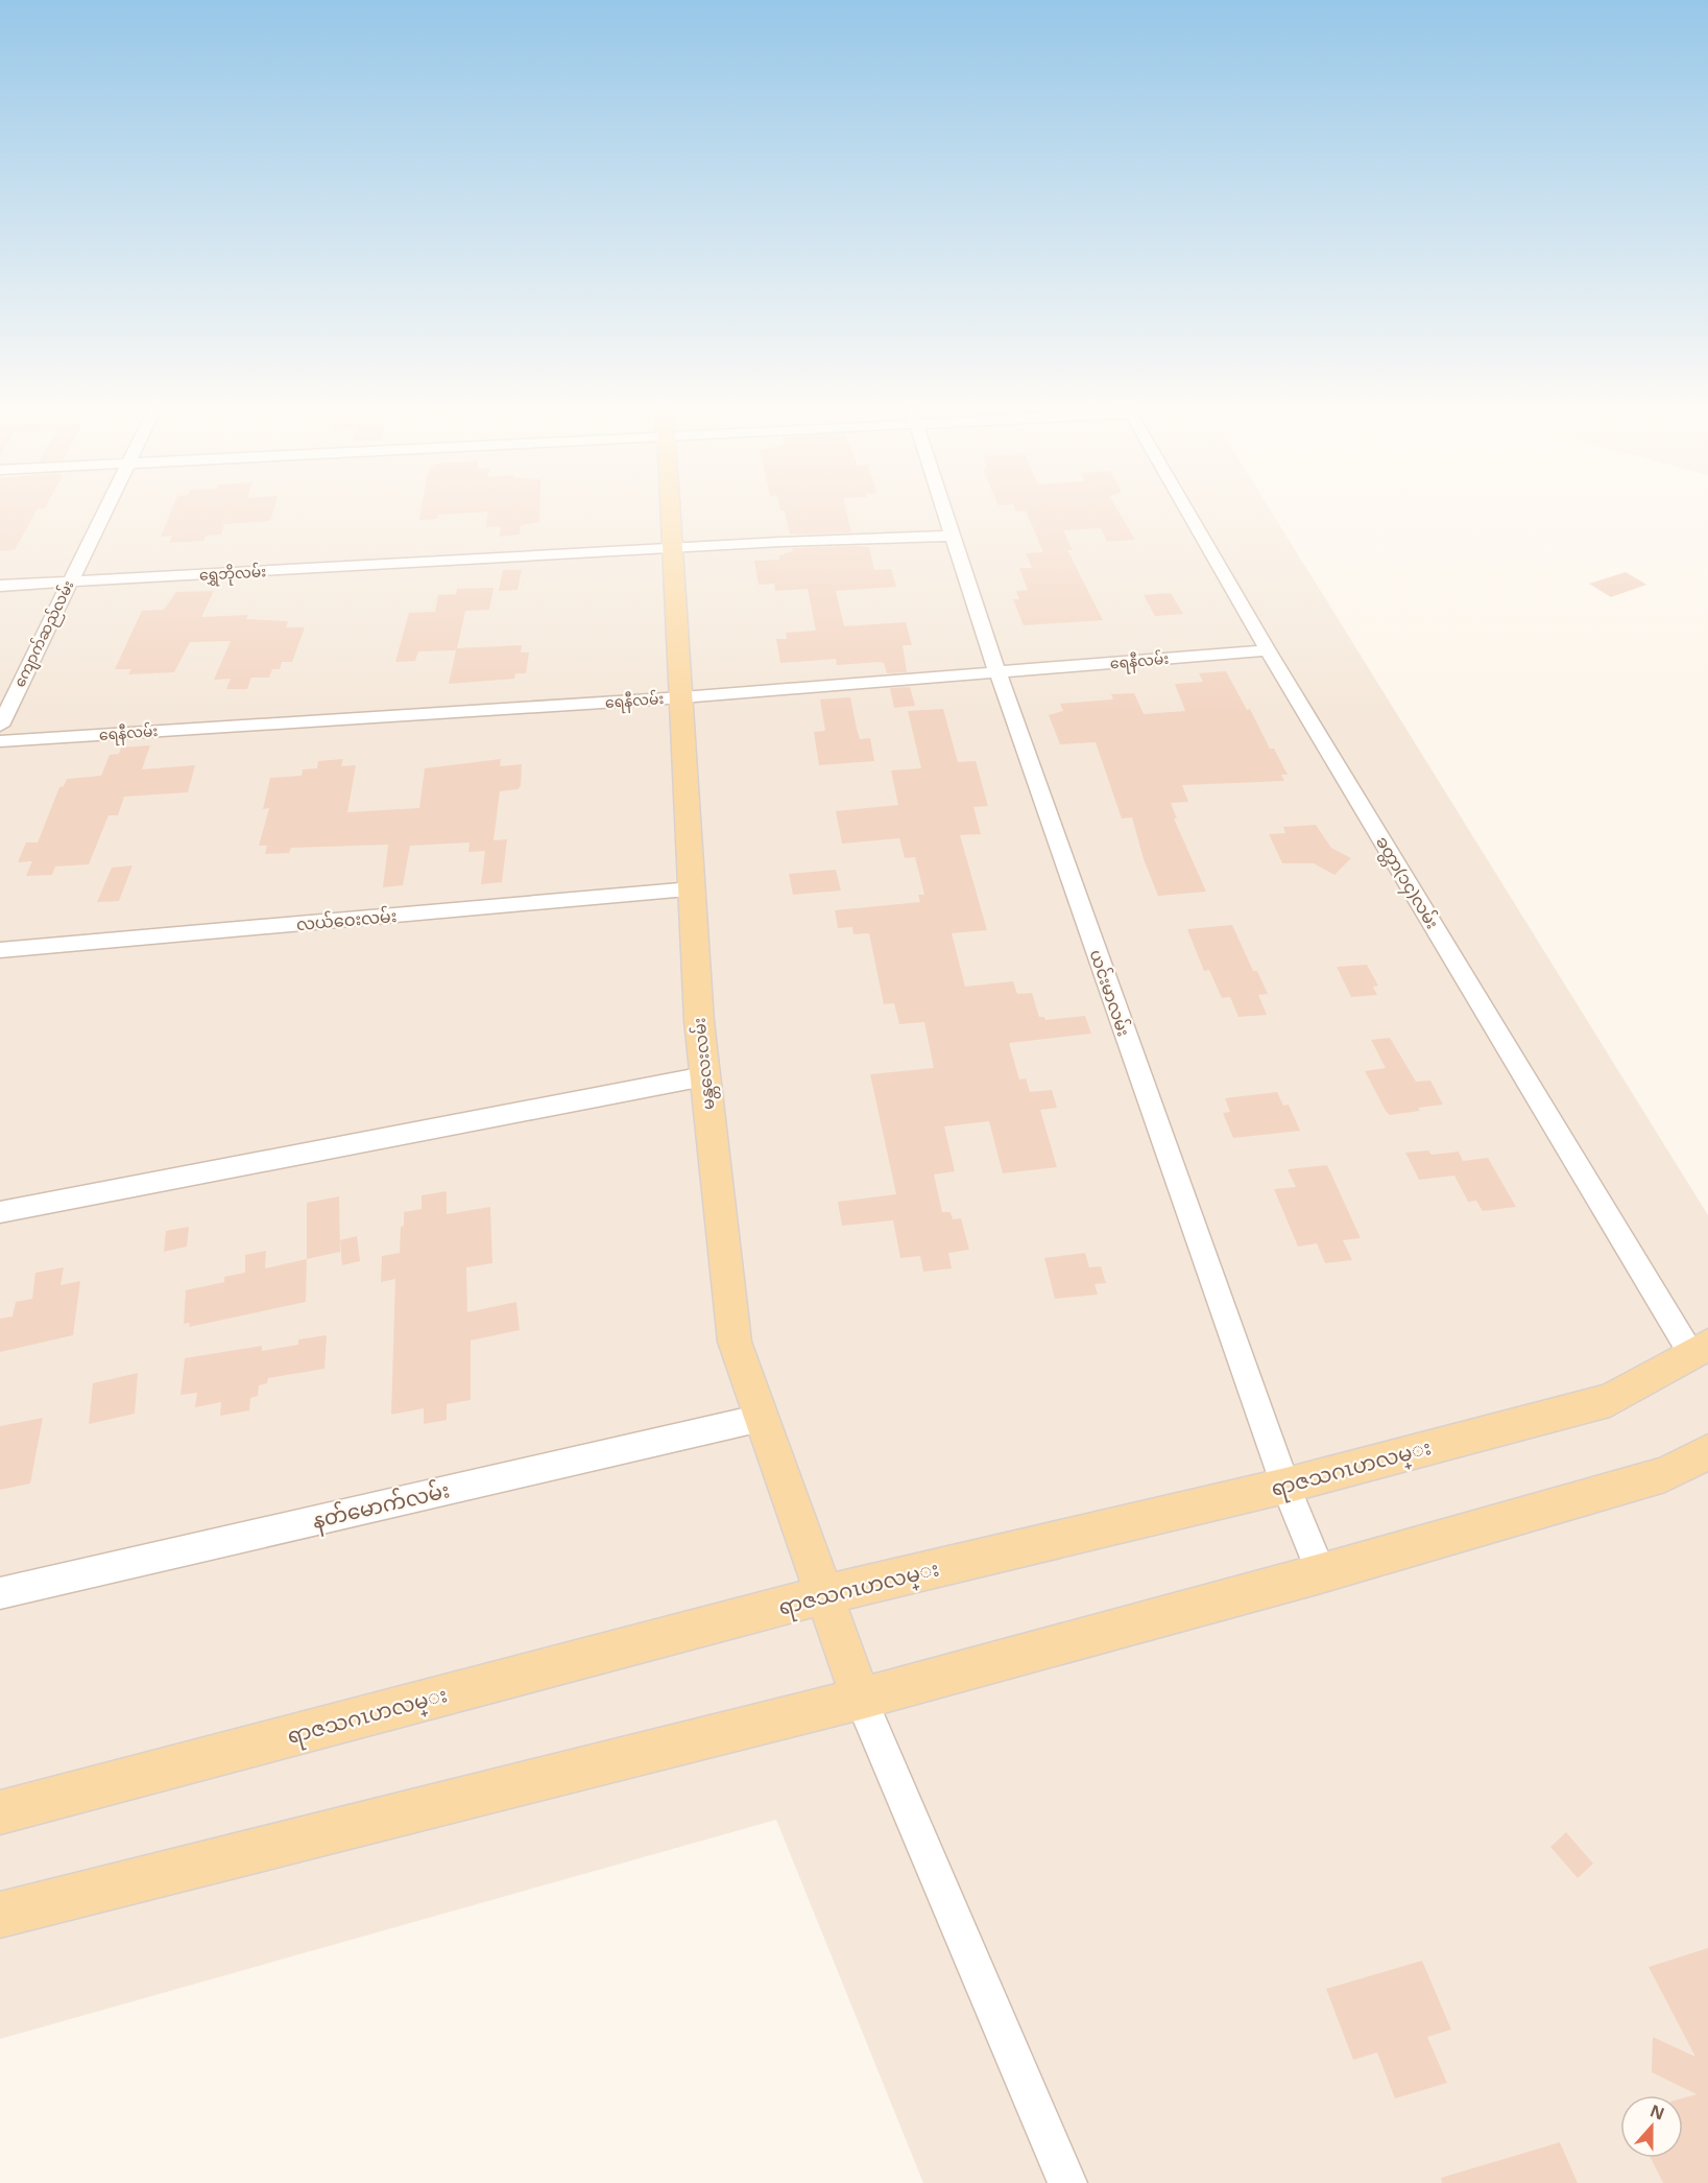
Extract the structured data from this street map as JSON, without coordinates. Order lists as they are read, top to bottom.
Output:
{
  "streets": {
    "main road": ["မန္တလေးလမ်း", "ရာဇသဂၤဟလမ္း"],
    "street": [
      "ရွှေဘိုလမ်း",
      "ကျောက်ဆည်လမ်း",
      "ရေနီလမ်း",
      "ခတ္တာ(၁၄)လမ်း",
      "လယ်ဝေးလမ်း",
      "ယင်းမာလမ်း",
      "နတ်မောက်လမ်း"
    ]
  },
  "crossings": [
    ["ရွှေဘိုလမ်း", "ကျောက်ဆည်လမ်း"],
    ["ရွှေဘိုလမ်း", "ယင်းမာလမ်း"],
    ["ရွှေဘိုလမ်း", "မန္တလေးလမ်း"],
    ["ရေနီလမ်း", "ခတ္တာ(၁၄)လမ်း"],
    ["ရေနီလမ်း", "ယင်းမာလမ်း"],
    ["ရေနီလမ်း", "မန္တလေးလမ်း"],
    ["ခတ္တာ(၁၄)လမ်း", "ရာဇသဂၤဟလမ္း"],
    ["လယ်ဝေးလမ်း", "မန္တလေးလမ်း"],
    ["ယင်းမာလမ်း", "ရာဇသဂၤဟလမ္း"],
    ["မန္တလေးလမ်း", "ရာဇသဂၤဟလမ္း"],
    ["မန္တလေးလမ်း", "နတ်မောက်လမ်း"]
  ],
  "north": "top"
}
